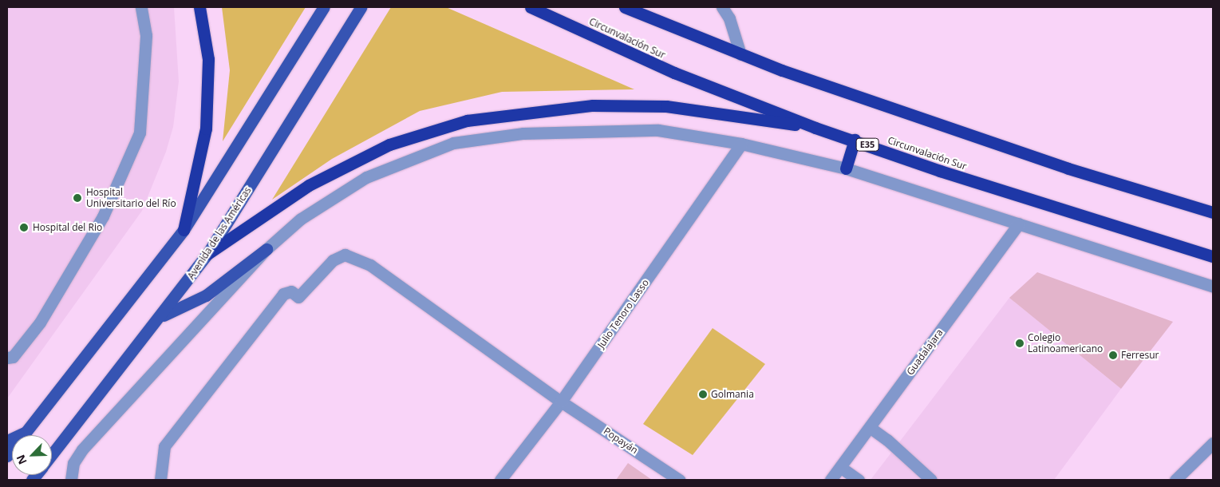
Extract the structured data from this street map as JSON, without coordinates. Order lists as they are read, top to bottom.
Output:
{
  "streets": {
    "highway": ["Circunvalación Sur", "E35"],
    "main road": ["Avenida de las Américas"],
    "street": ["Julio Tenoro Lasso", "Guadalajara", "Popayán"]
  },
  "crossings": [
    ["Julio Tenoro Lasso", "Popayán"]
  ],
  "places": [
    "Hospital Universitario del Río",
    "Hospital del Rio",
    "Colegio Latinoamericano",
    "Ferresur",
    "Golmania"
  ],
  "north": "bottom left"
}
